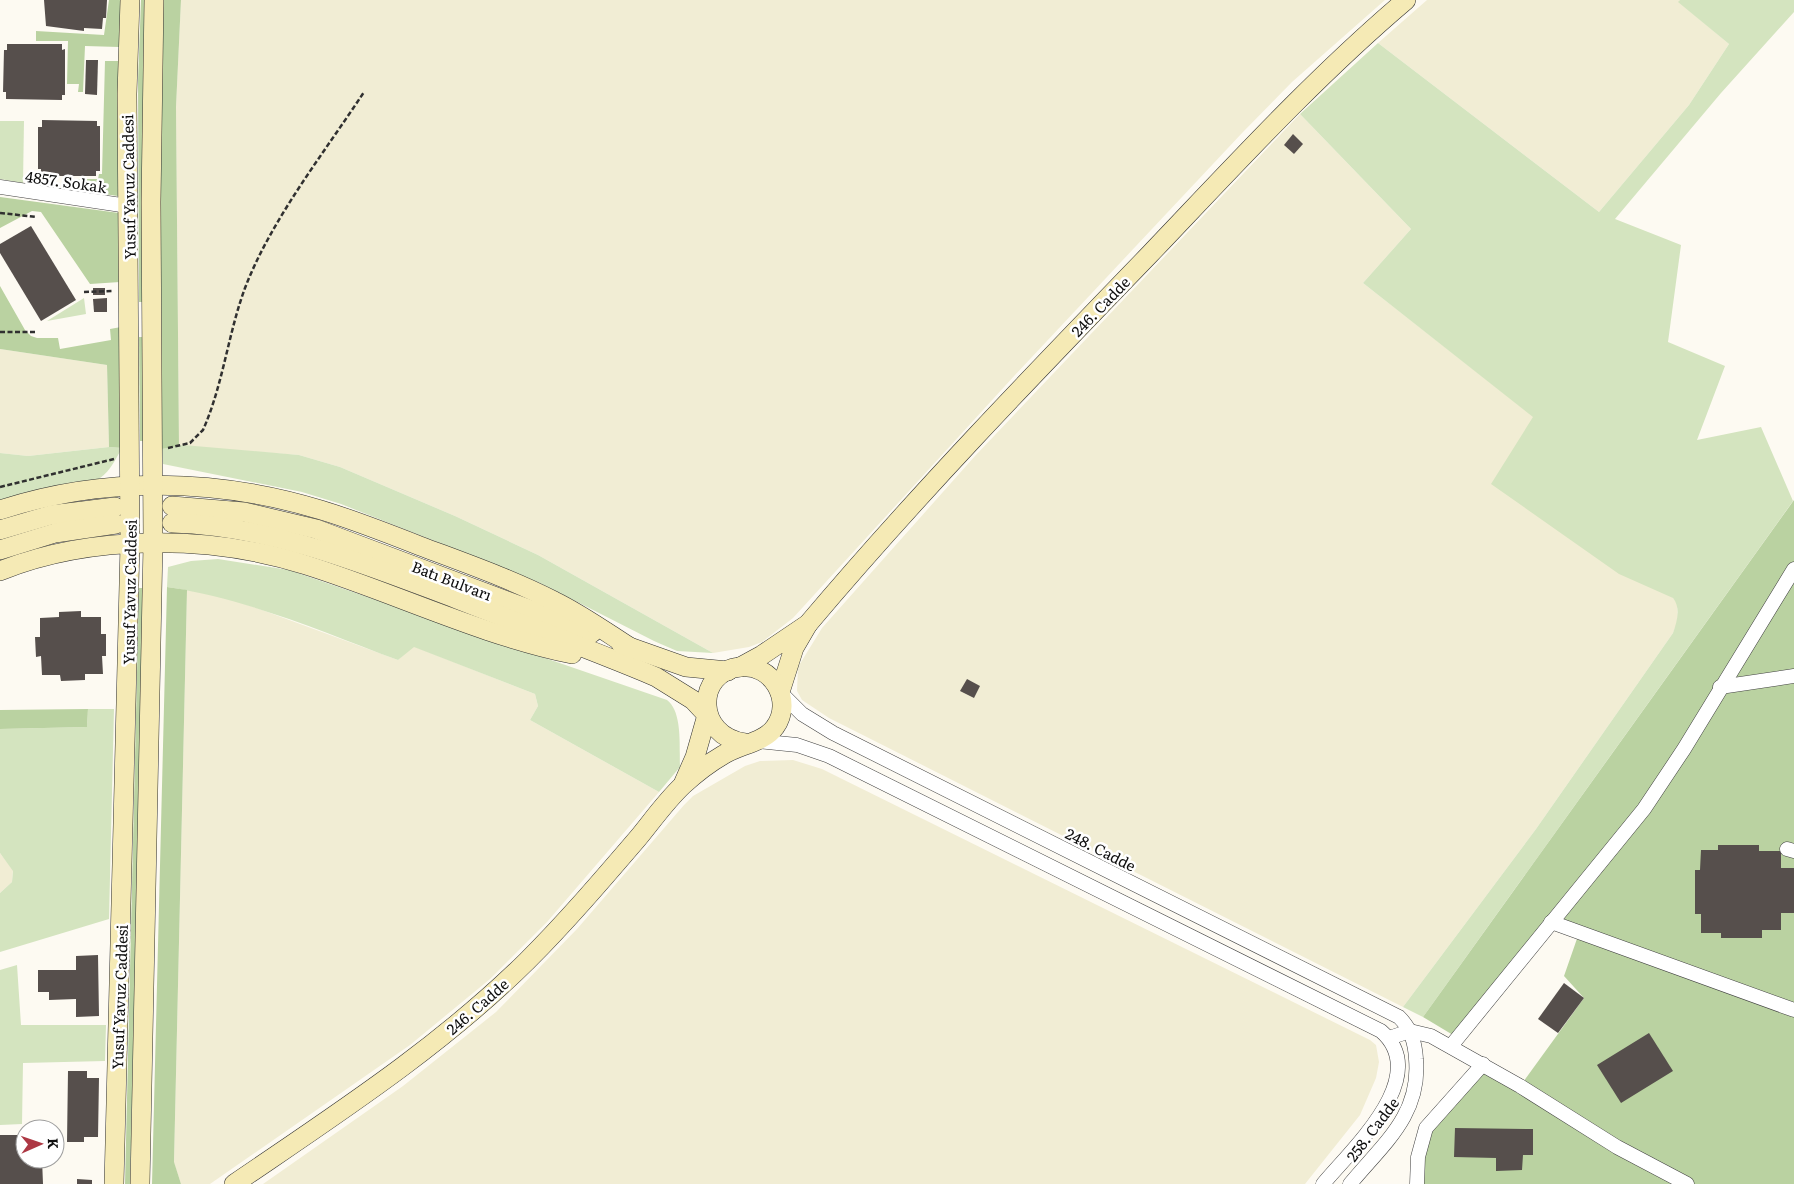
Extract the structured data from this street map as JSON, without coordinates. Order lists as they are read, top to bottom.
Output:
{
  "streets": {
    "street": [
      "4857. Sokak",
      "Yusuf Yavuz Caddesi",
      "246. Cadde",
      "Batı Bulvarı",
      "248. Cadde",
      "258. Cadde"
    ]
  },
  "crossings": [
    ["4857. Sokak", "Yusuf Yavuz Caddesi"],
    ["246. Cadde", "Batı Bulvarı"],
    ["246. Cadde", "248. Cadde"],
    ["Batı Bulvarı", "248. Cadde"],
    ["248. Cadde", "258. Cadde"]
  ],
  "north": "right"
}
